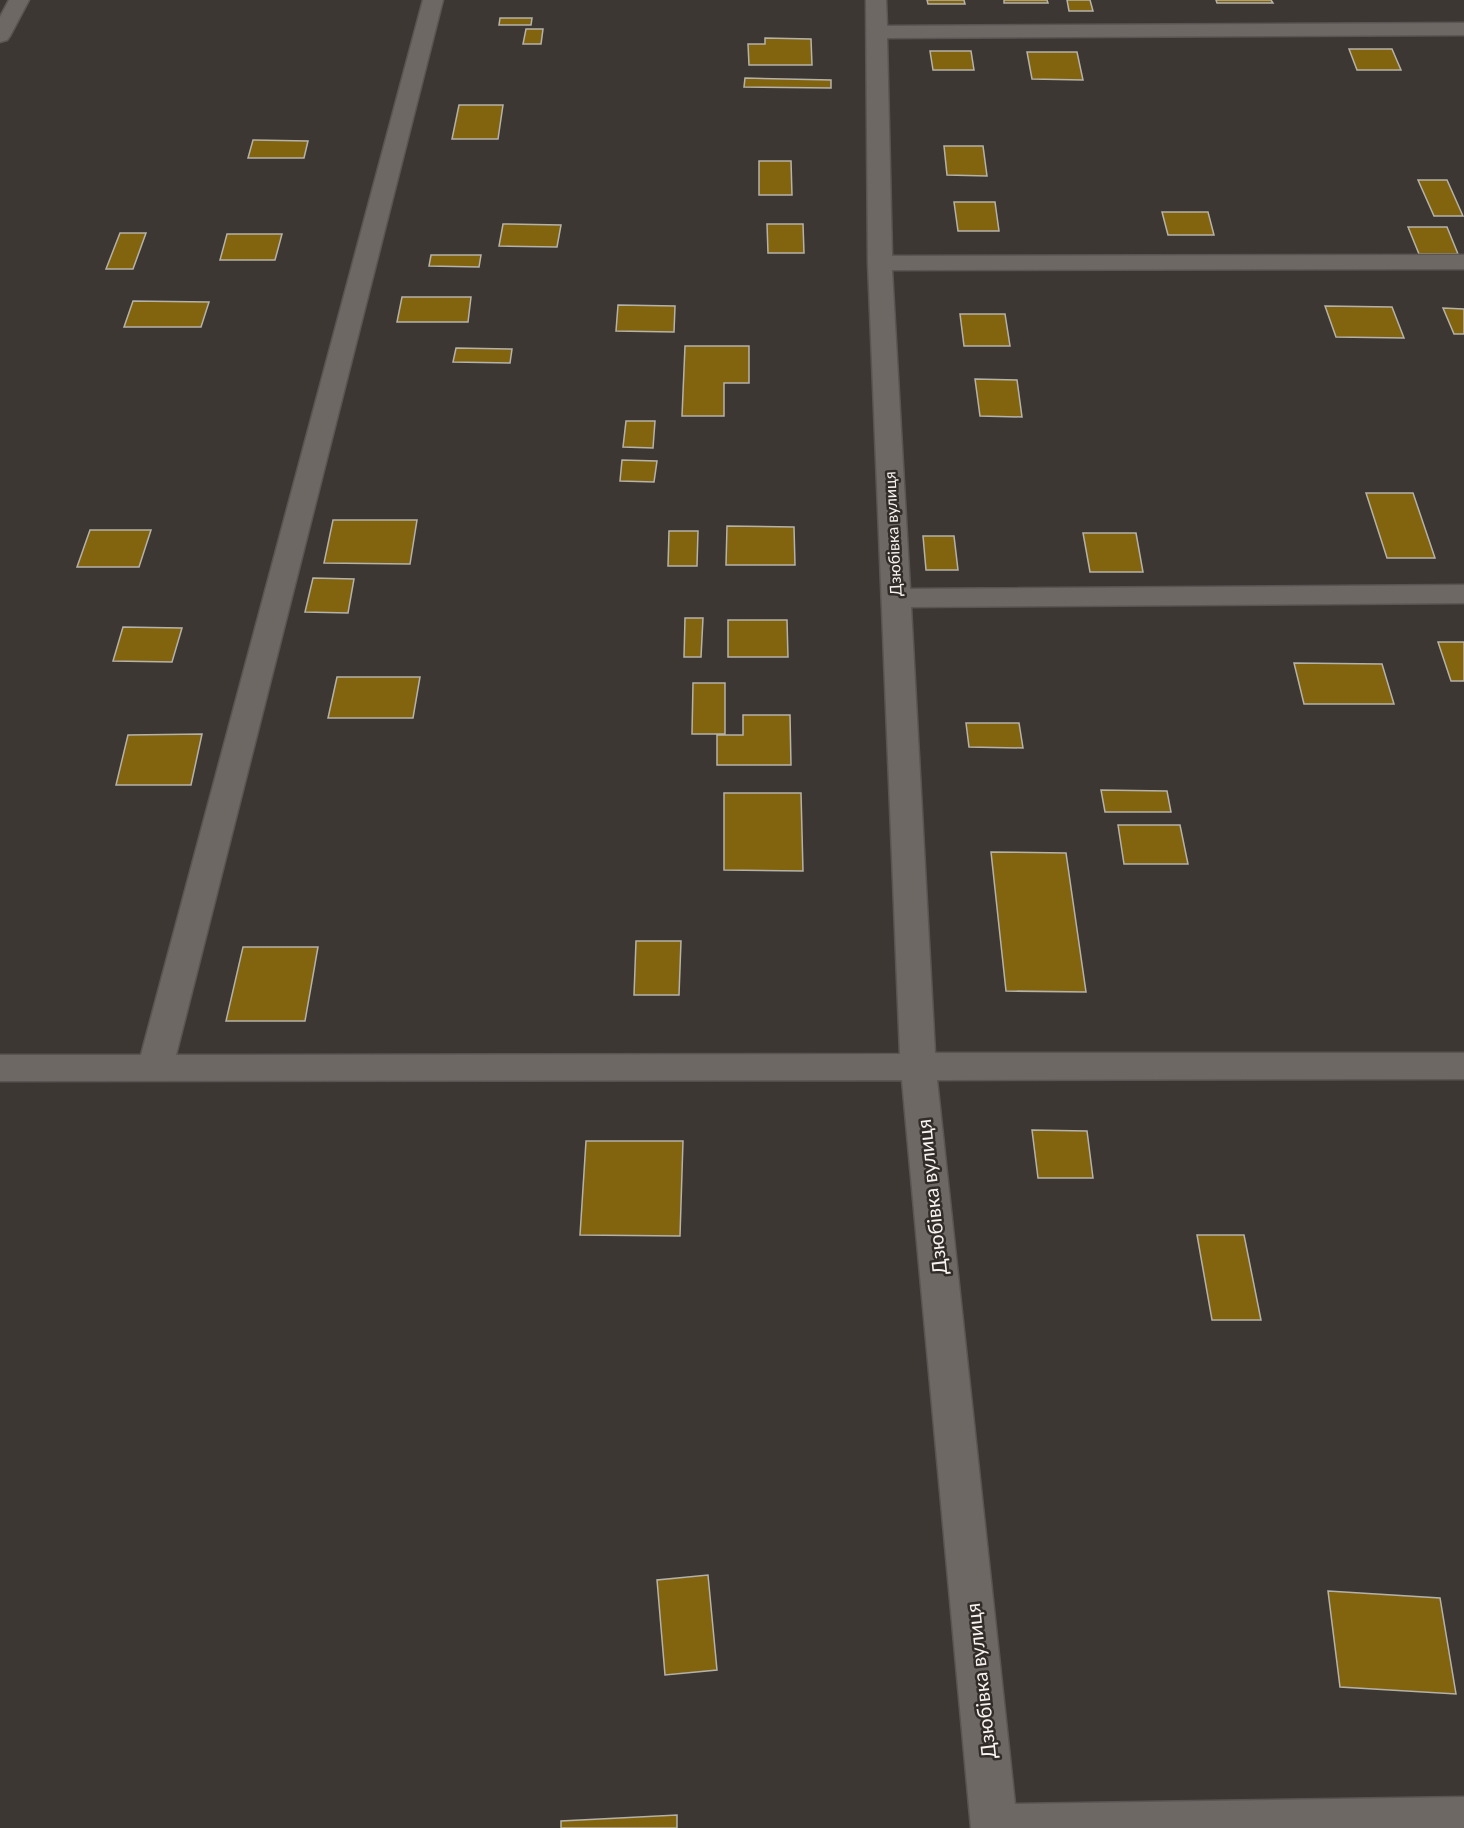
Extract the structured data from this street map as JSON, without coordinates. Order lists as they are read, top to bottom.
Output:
{
  "streets": {
    "street": ["Дзюбівка вулиця"]
  }
}
